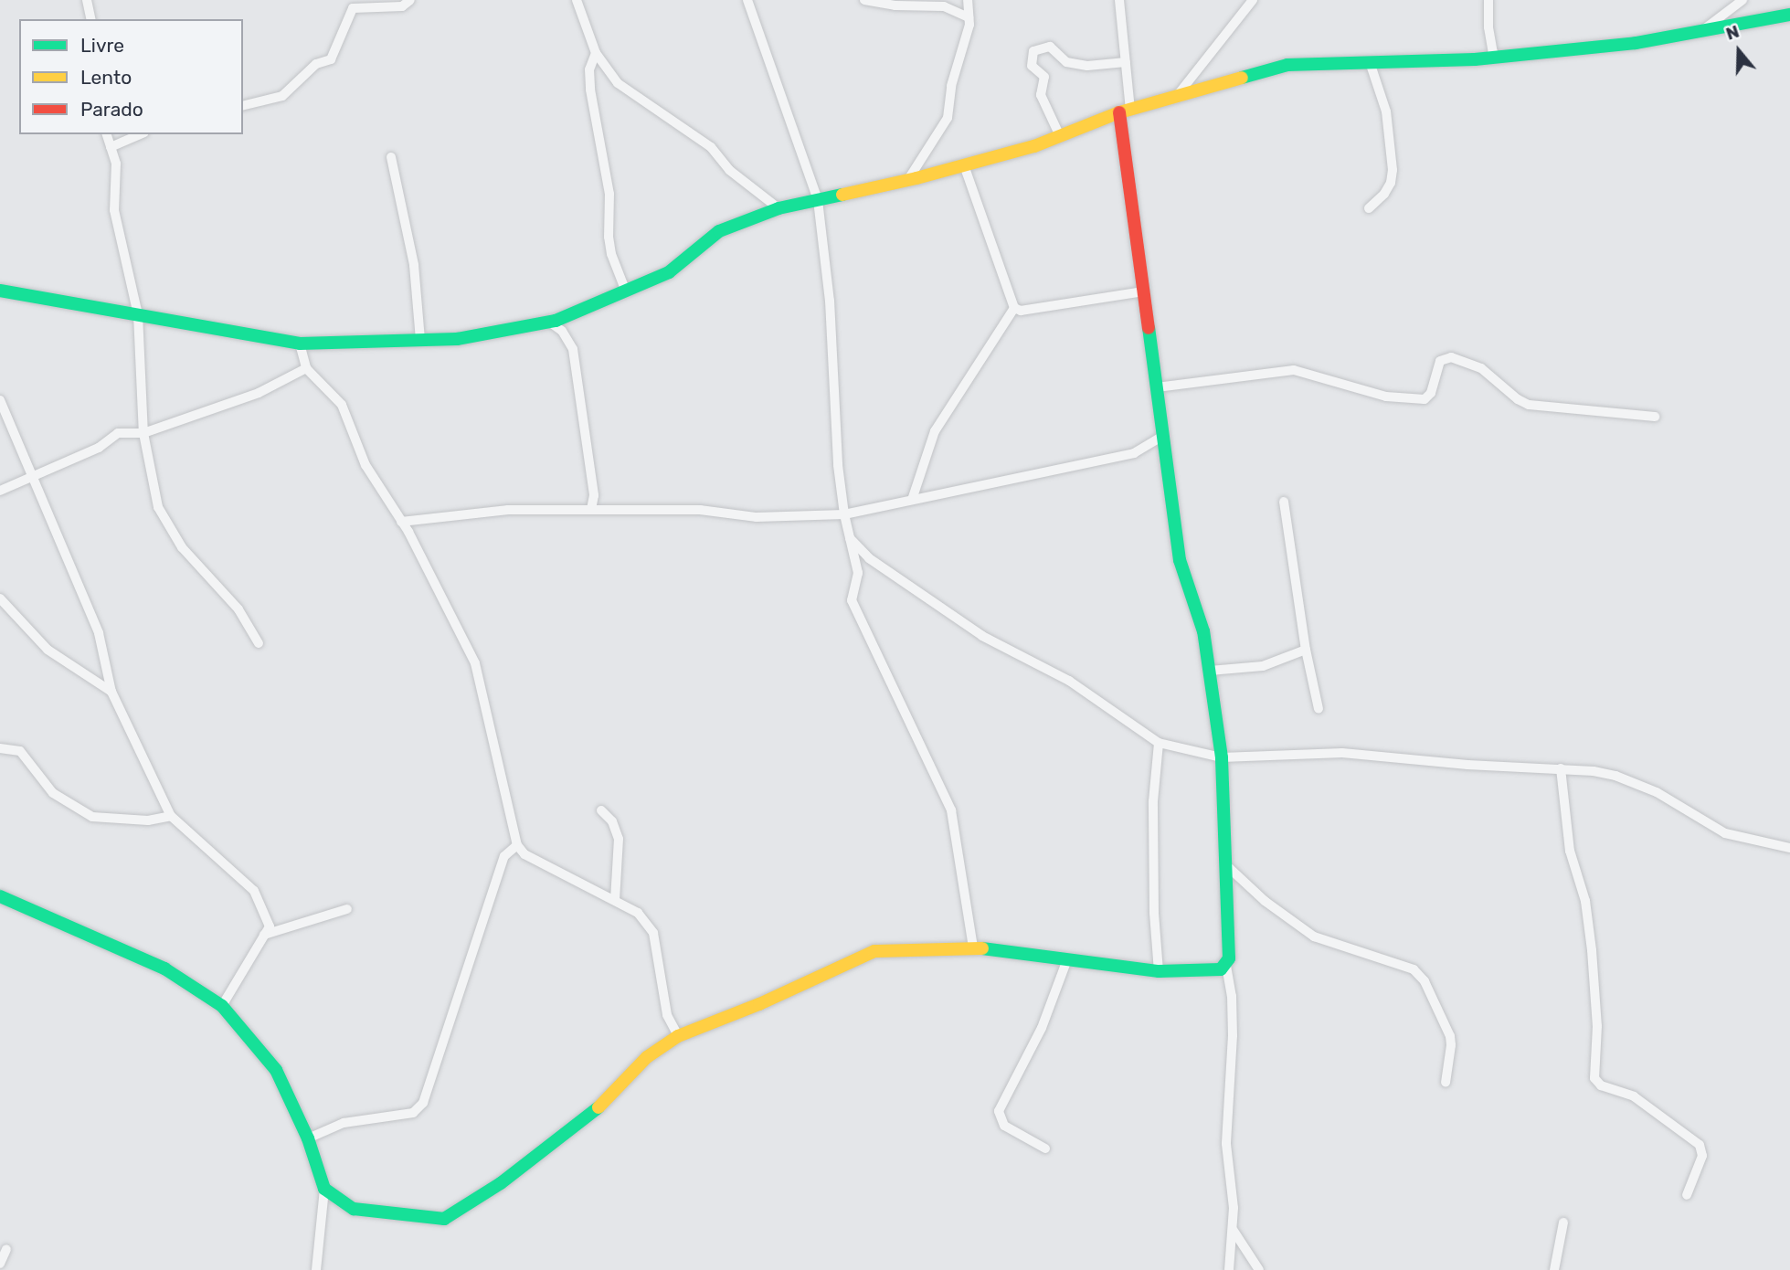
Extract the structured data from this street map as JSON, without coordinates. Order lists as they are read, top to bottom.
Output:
{
  "legend": ["Livre", "Lento", "Parado"],
  "north": "top"
}
